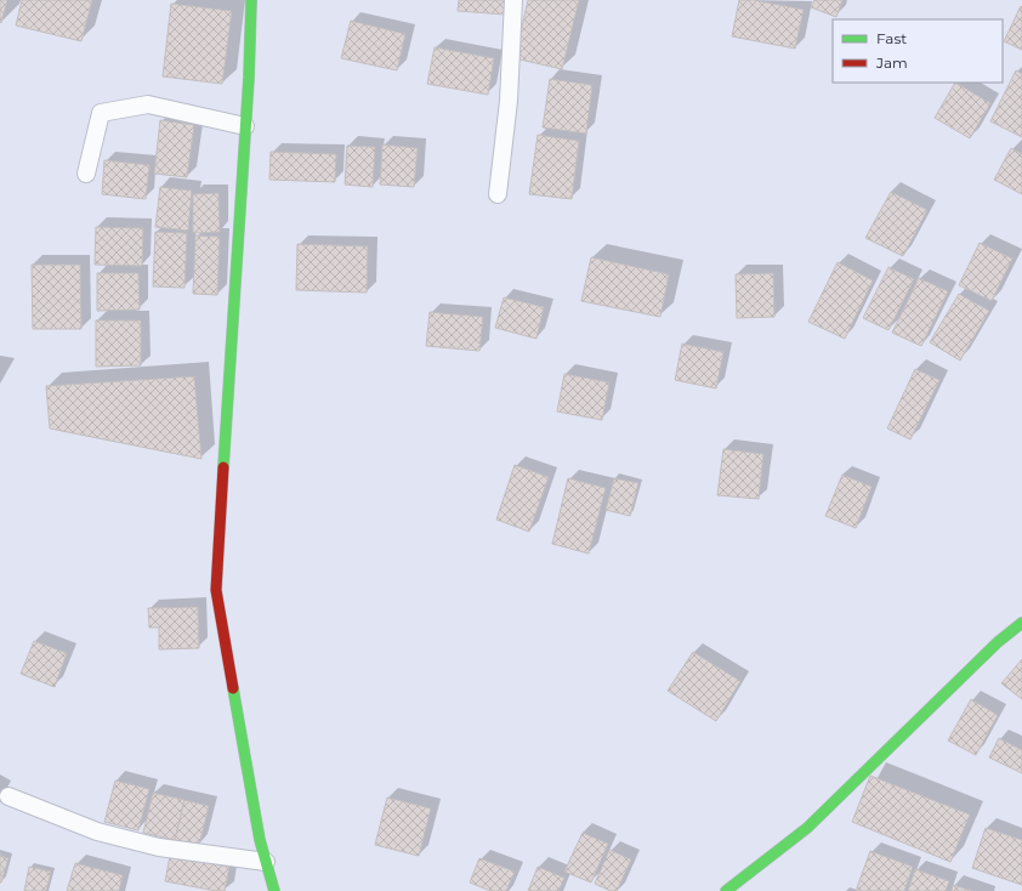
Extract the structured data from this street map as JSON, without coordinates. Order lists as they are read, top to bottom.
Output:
{
  "legend": ["Fast", "Jam"]
}
